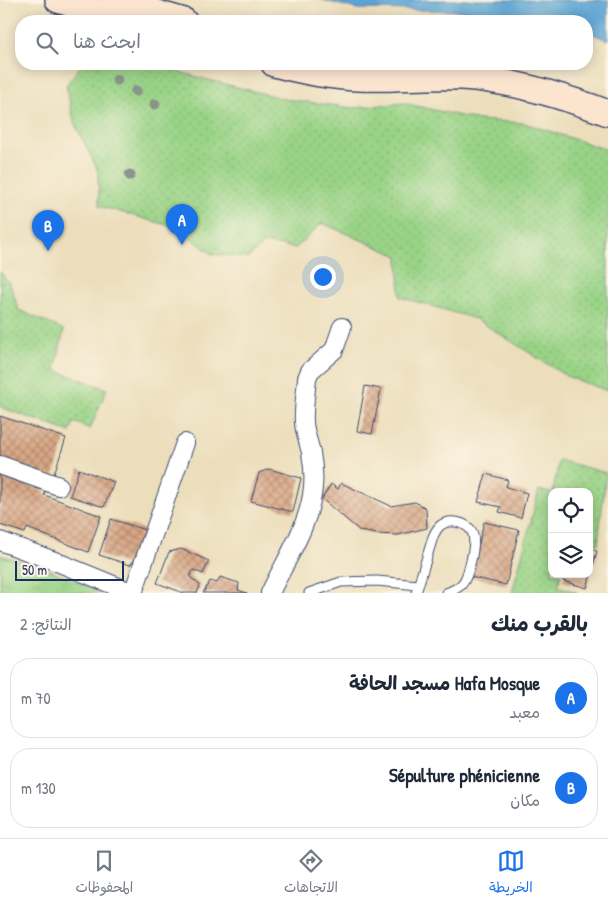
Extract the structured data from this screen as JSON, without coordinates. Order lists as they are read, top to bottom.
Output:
{
  "scale_bar": "50 m",
  "page": {
    "search": "ابحث هنا",
    "pins": ["A", "B"],
    "scale": "50 m",
    "heading": ["بالقرب منك", "النتائج: 2"],
    "list": [
      {
        "mark": "A",
        "name": "Hafa Mosque مسجد الحافة",
        "note": "معبد",
        "value": "70 m"
      },
      {
        "mark": "B",
        "name": "Sépulture phénicienne",
        "note": "مكان",
        "value": "130 m"
      }
    ],
    "nav": ["الخريطة", "الاتجاهات", "المحفوظات"]
  }
}
